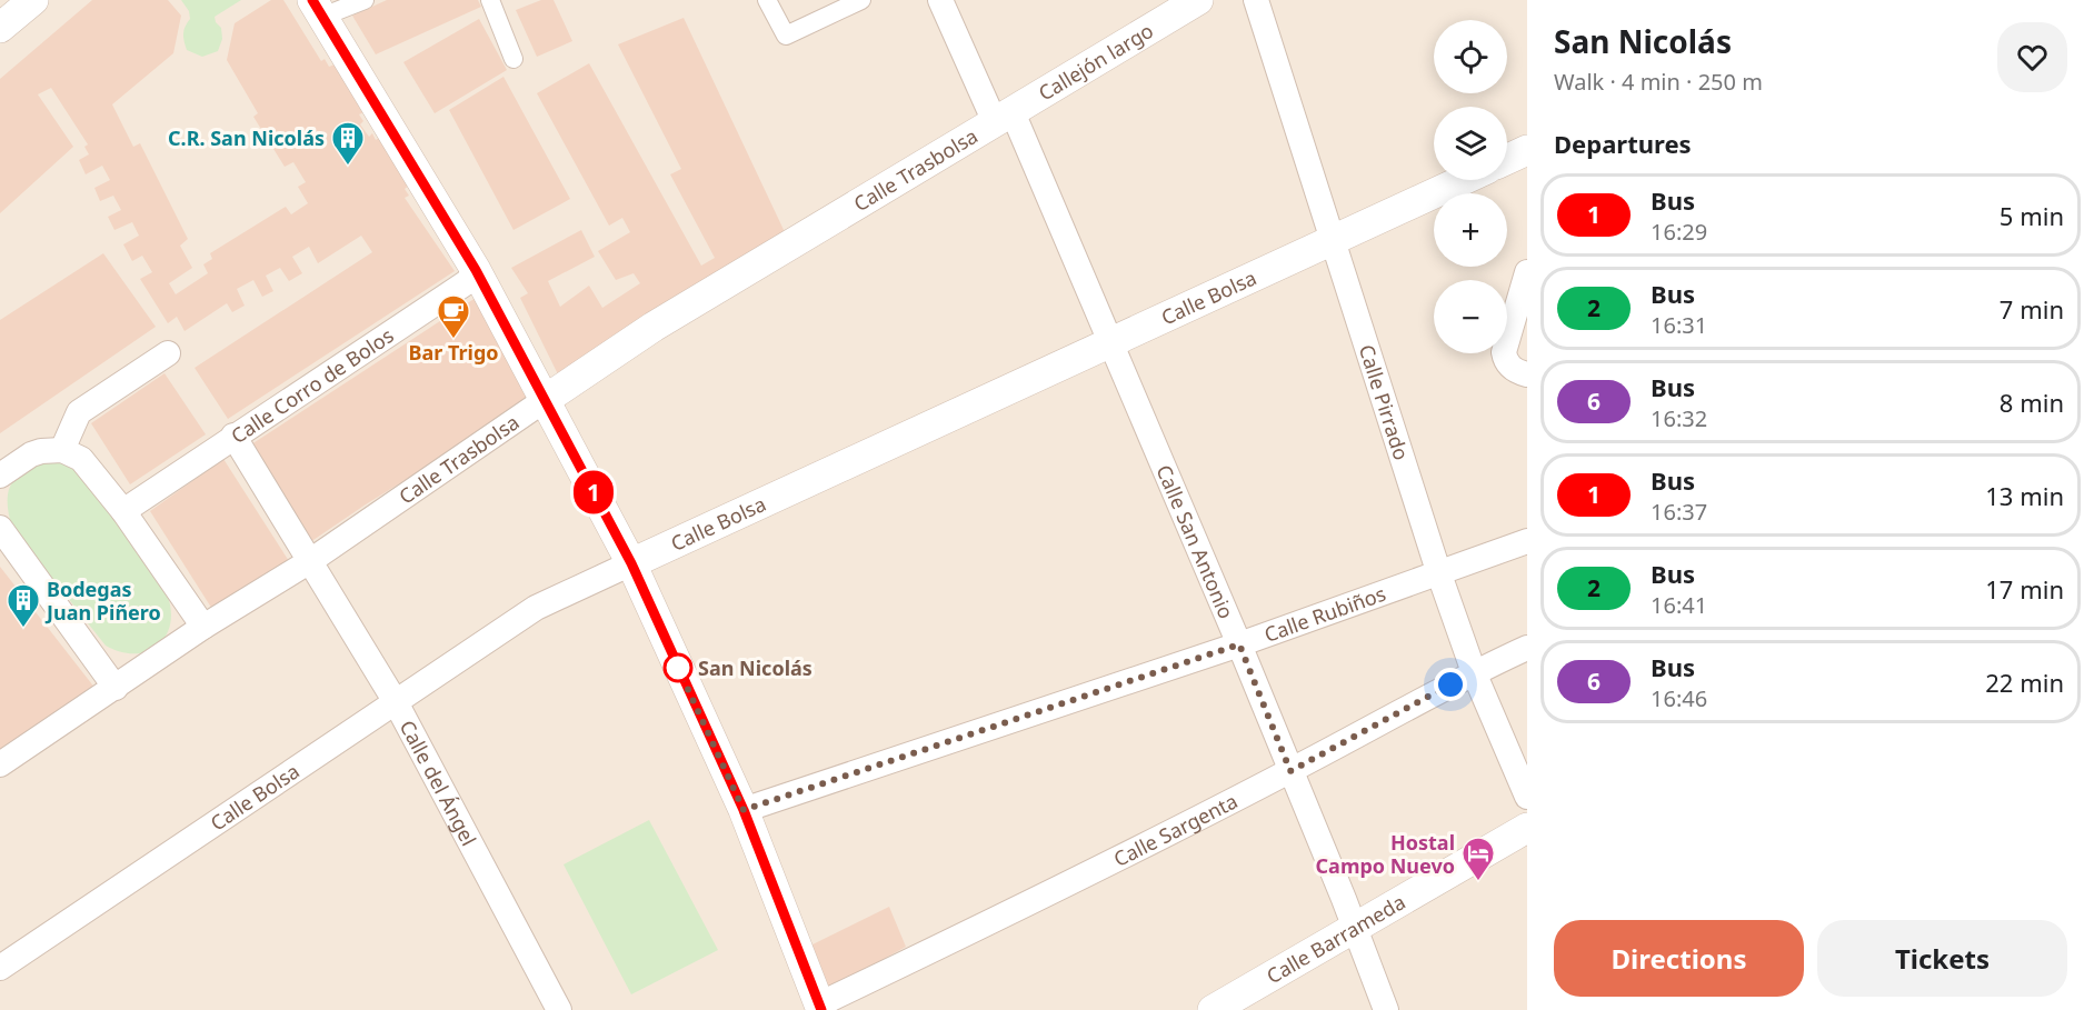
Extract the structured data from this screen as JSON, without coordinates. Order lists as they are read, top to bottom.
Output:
{
  "streets": {
    "street": [
      "Callejón largo",
      "Calle Trasbolsa",
      "Calle Bolsa",
      "Calle Corro de Bolos",
      "Calle Pirrado",
      "Calle San Antonio",
      "Calle Rubiños",
      "Calle del Ángel",
      "Calle Sargenta",
      "Calle Barrameda"
    ]
  },
  "crossings": [
    ["Callejón largo", "Calle Trasbolsa"],
    ["Callejón largo", "Calle San Antonio"],
    ["Calle Trasbolsa", "Calle Corro de Bolos"],
    ["Calle Trasbolsa", "Calle San Antonio"],
    ["Calle Trasbolsa", "Calle del Ángel"],
    ["Calle Bolsa", "Calle Pirrado"],
    ["Calle Bolsa", "Calle San Antonio"],
    ["Calle Bolsa", "Calle del Ángel"],
    ["Calle Corro de Bolos", "Calle del Ángel"],
    ["Calle Pirrado", "Calle Rubiños"],
    ["Calle Pirrado", "Calle Sargenta"],
    ["Calle San Antonio", "Calle Rubiños"],
    ["Calle San Antonio", "Calle Sargenta"],
    ["Calle San Antonio", "Calle Barrameda"]
  ],
  "places": {
    "building": ["C.R. San Nicolás", "Bodegas Juan Piñero"],
    "cafe": ["Bar Trigo"],
    "other": ["San Nicolás"],
    "hotel": ["Hostal Campo Nuevo"]
  },
  "lines": ["bus line 1"],
  "page": {
    "on_map": "1",
    "heading": [
      ["San Nicolás", "Walk · 4 min · 250 m"],
      "Departures"
    ],
    "map_buttons": ["+", "−"],
    "list": [
      {
        "mark": "1",
        "name": "Bus",
        "note": "16:29",
        "value": "5 min"
      },
      {
        "mark": "2",
        "name": "Bus",
        "note": "16:31",
        "value": "7 min"
      },
      {
        "mark": "6",
        "name": "Bus",
        "note": "16:32",
        "value": "8 min"
      },
      {
        "mark": "1",
        "name": "Bus",
        "note": "16:37",
        "value": "13 min"
      },
      {
        "mark": "2",
        "name": "Bus",
        "note": "16:41",
        "value": "17 min"
      },
      {
        "mark": "6",
        "name": "Bus",
        "note": "16:46",
        "value": "22 min"
      }
    ],
    "buttons": ["Directions", "Tickets"]
  }
}
